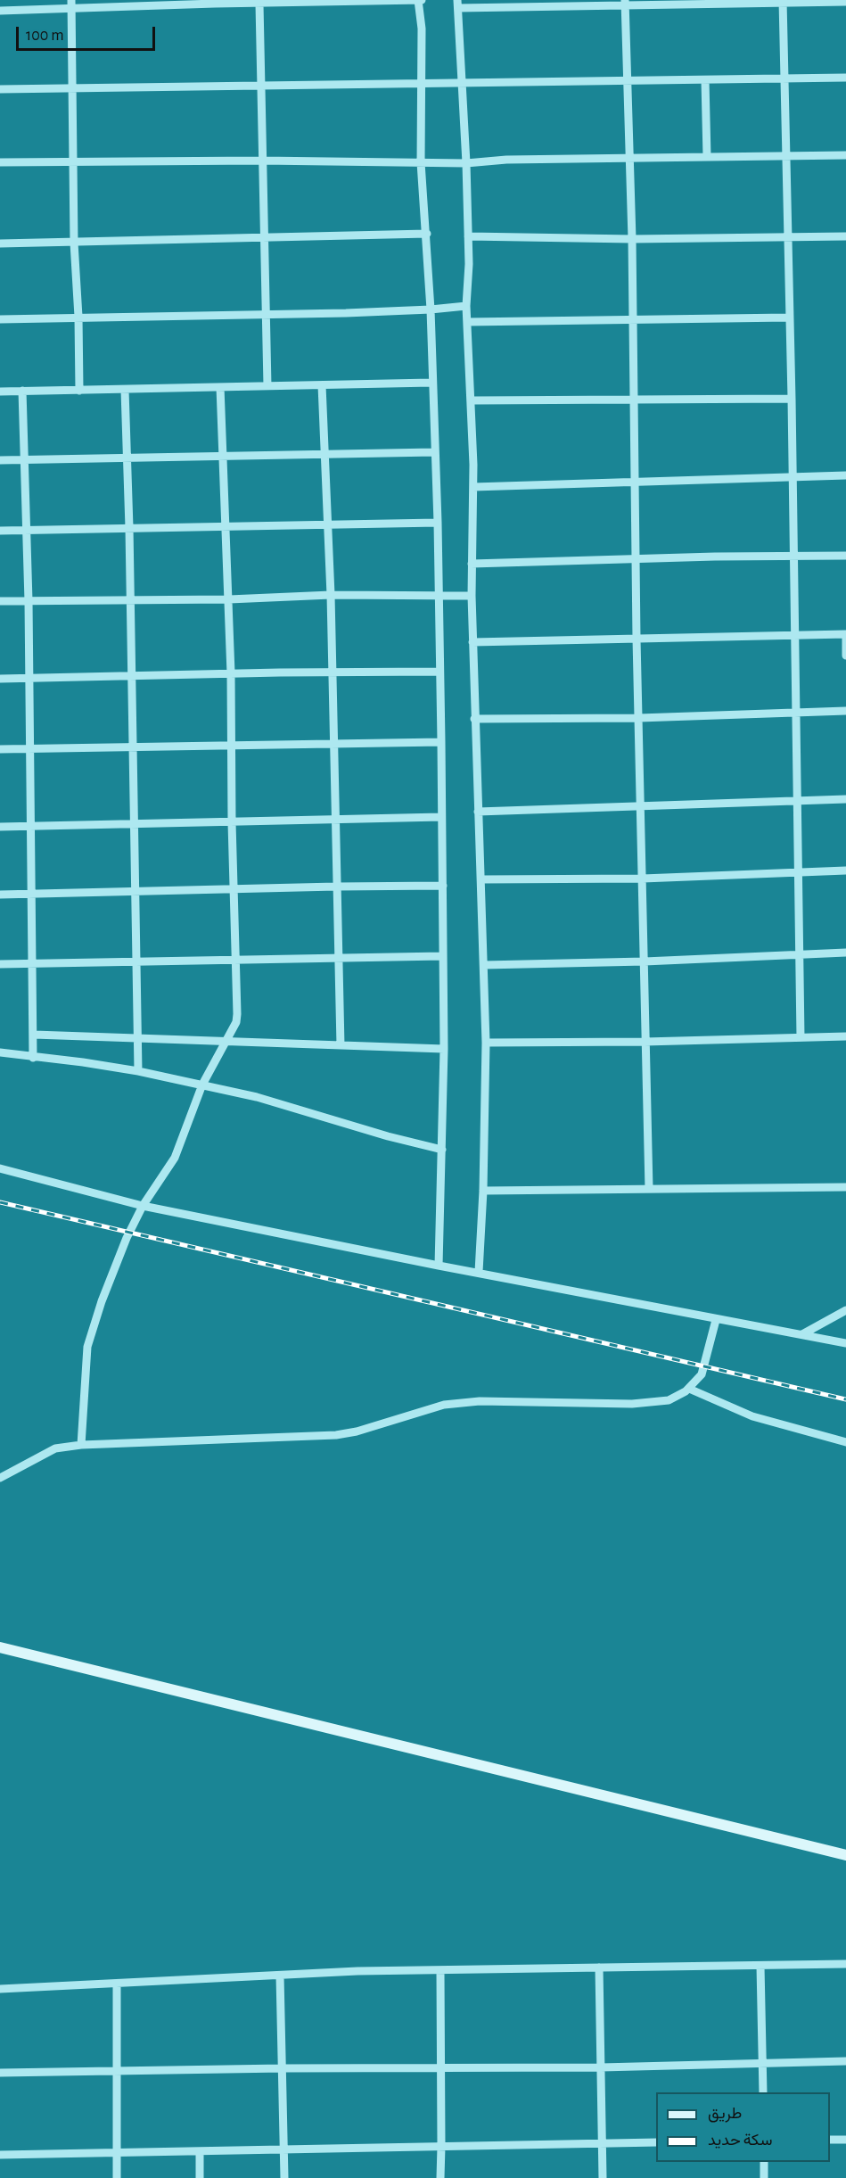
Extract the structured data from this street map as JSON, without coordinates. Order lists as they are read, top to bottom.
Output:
{
  "legend": ["طريق", "سكة حديد"],
  "scale_bar": "100 m"
}
